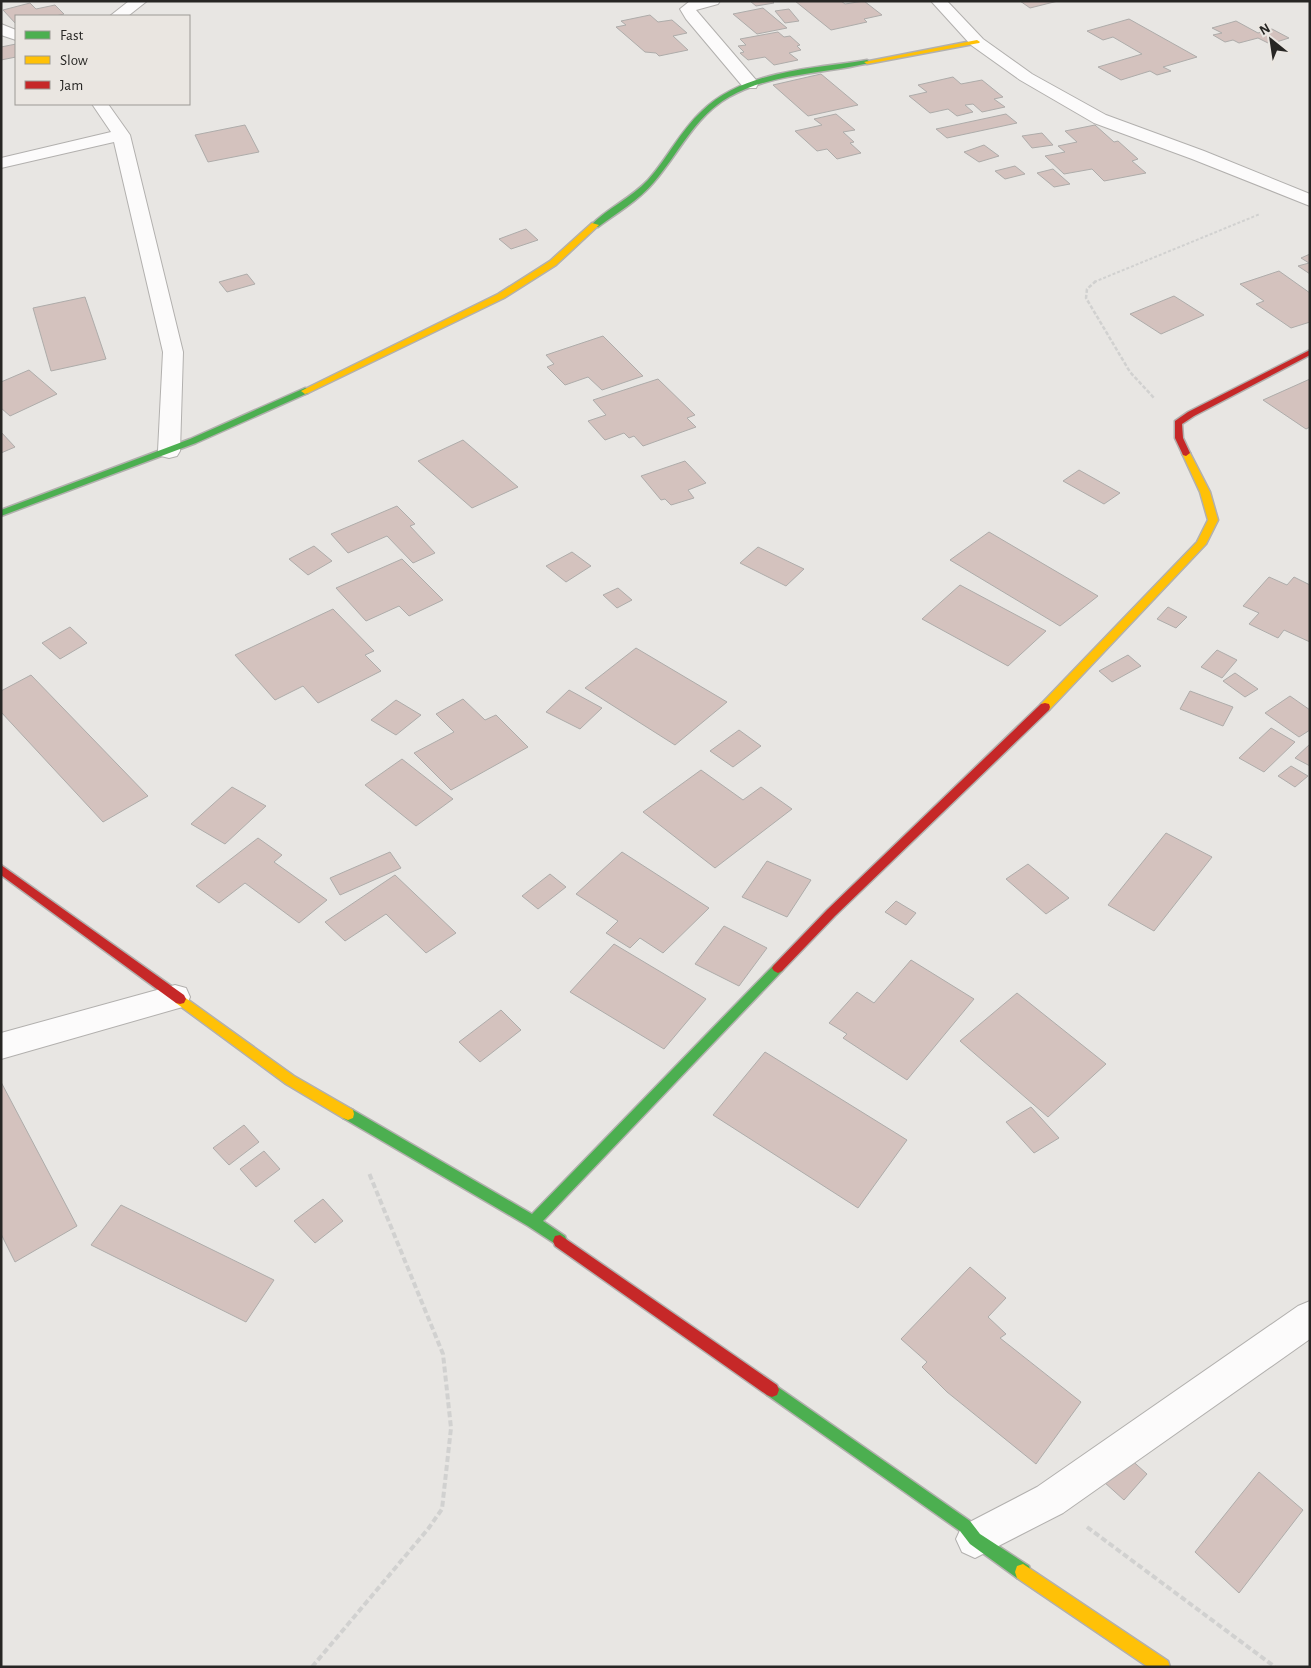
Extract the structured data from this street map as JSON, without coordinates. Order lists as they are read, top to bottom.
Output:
{
  "legend": ["Fast", "Slow", "Jam"],
  "north": "top left"
}
